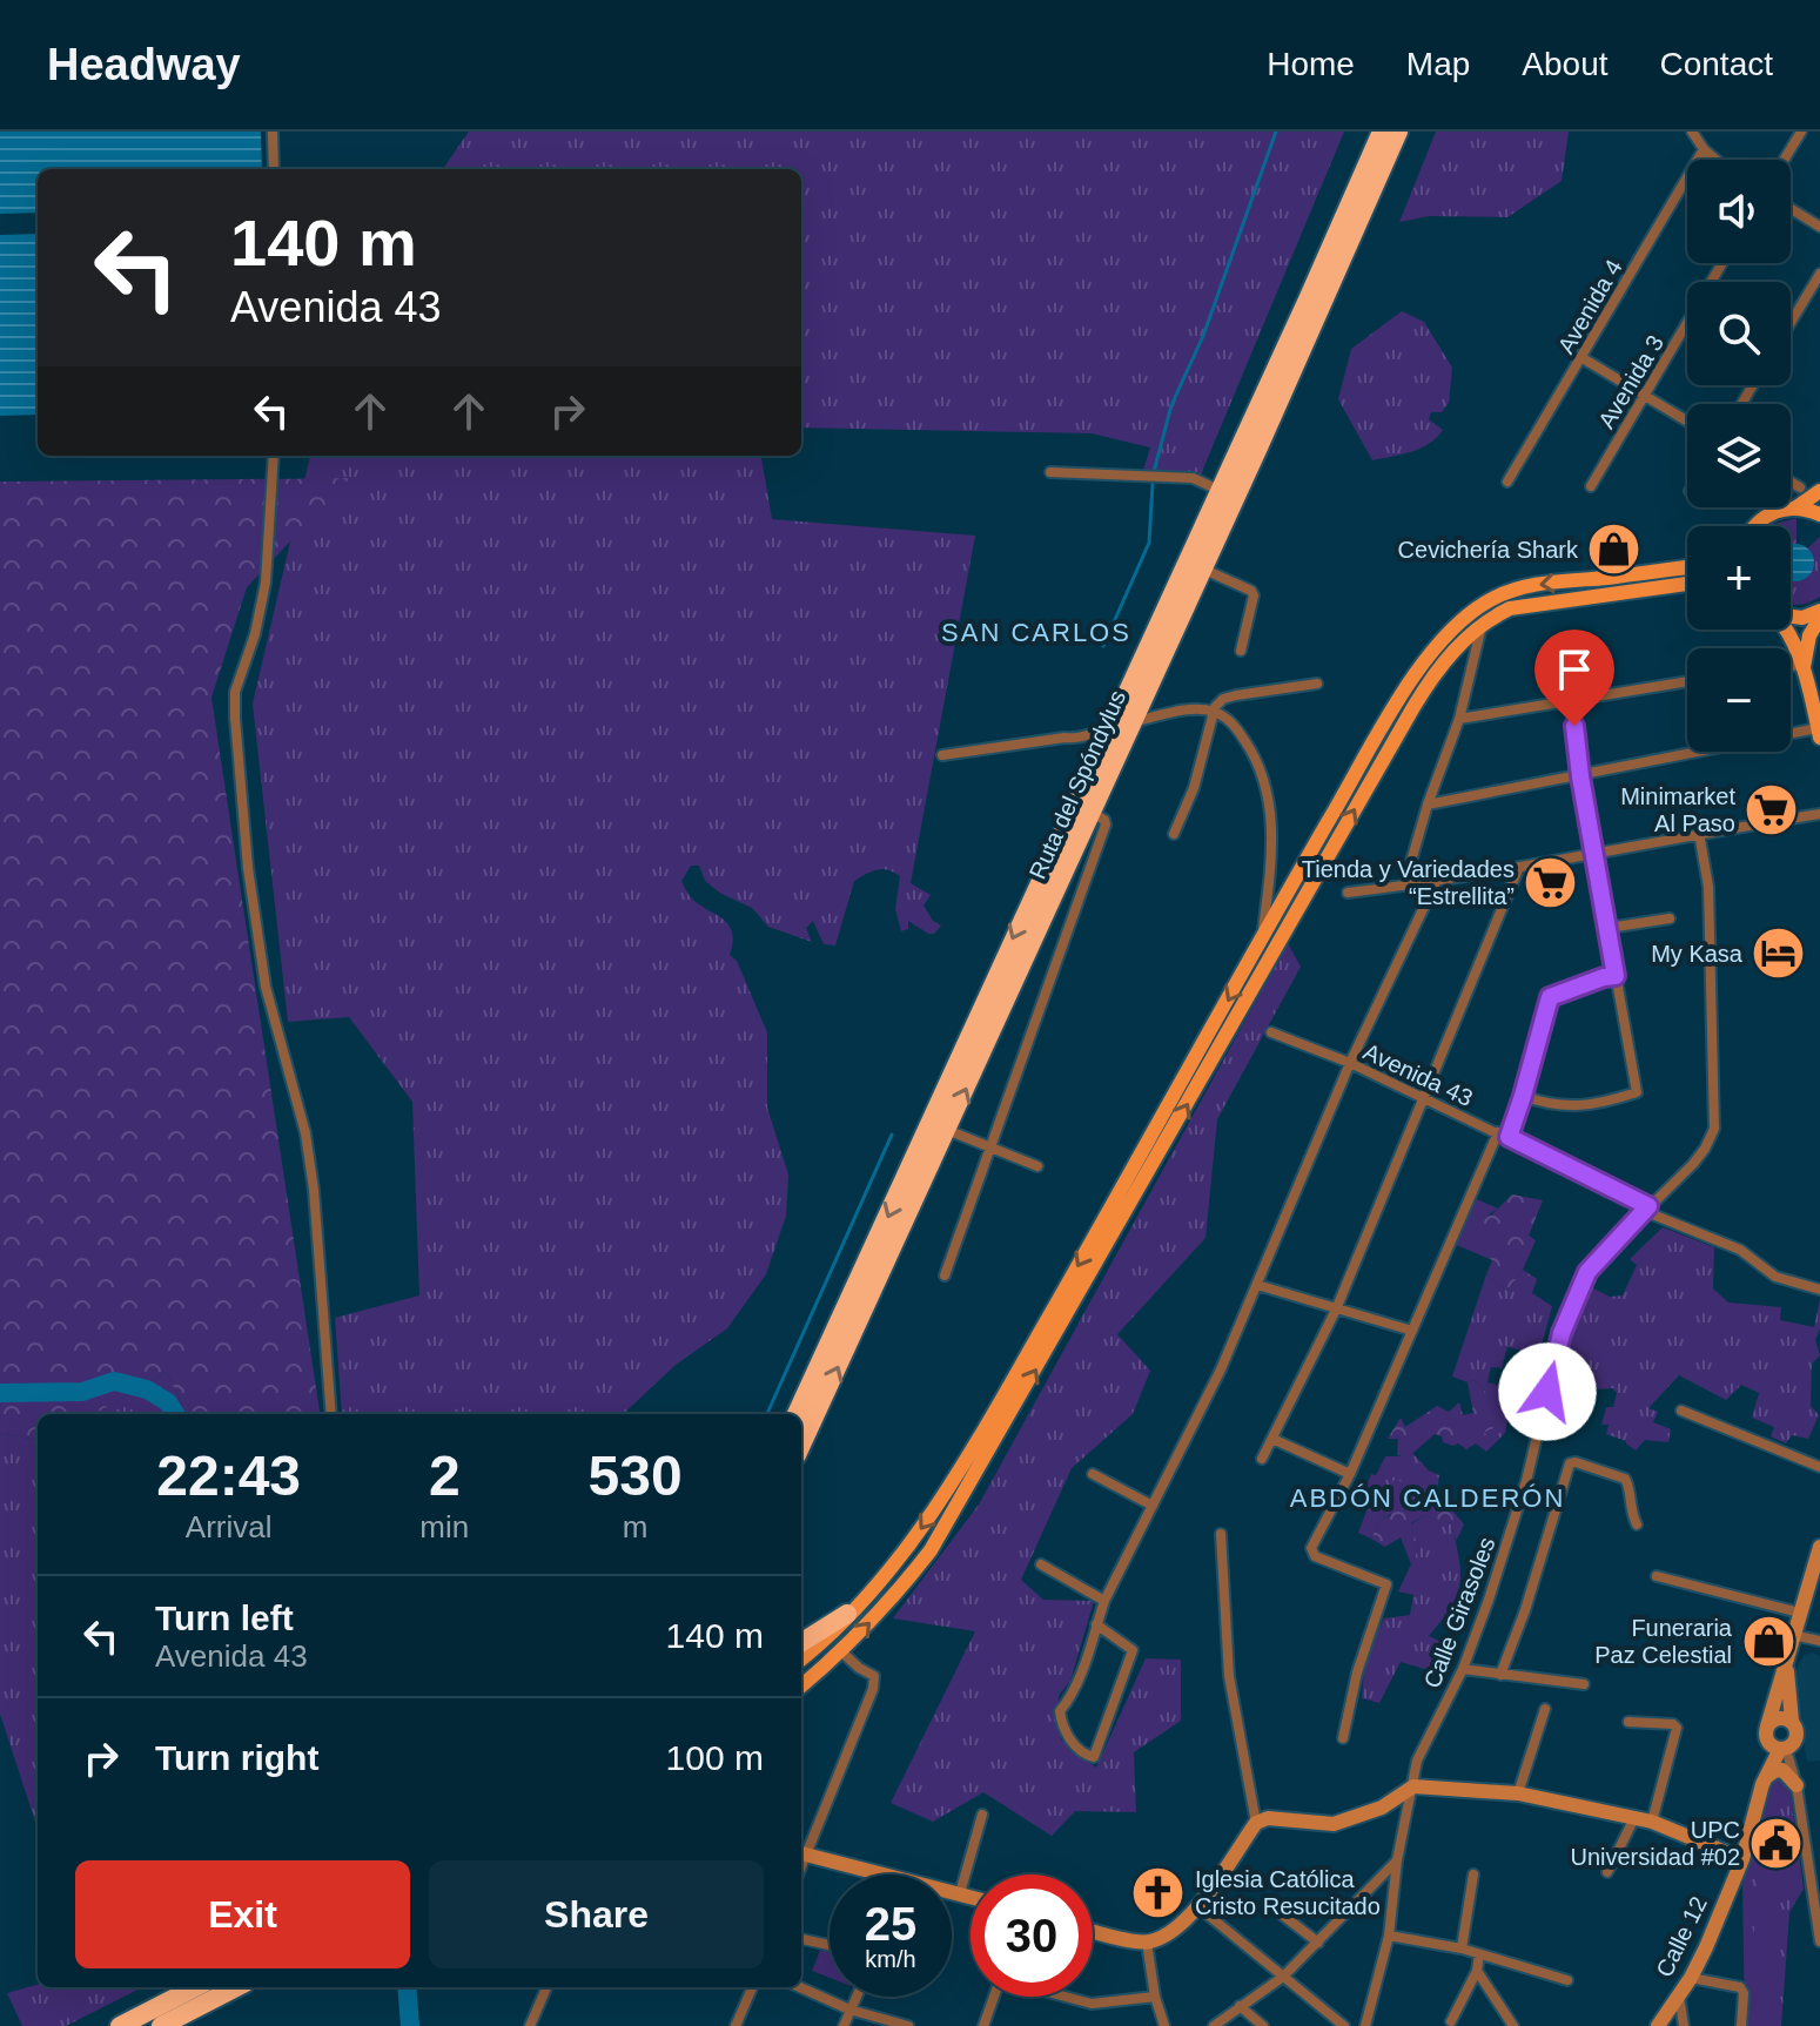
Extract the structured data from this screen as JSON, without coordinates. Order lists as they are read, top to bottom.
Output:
{
  "streets": {
    "highway": ["Ruta del Spóndylus"],
    "street": [
      "Avenida 4",
      "Avenida 3",
      "Avenida 43",
      "Calle Girasoles",
      "Calle 12"
    ]
  },
  "crossings": [
    ["Avenida 43", "Calle Girasoles"]
  ],
  "districts": ["SAN CARLOS", "ABDÓN CALDERÓN"],
  "places": {
    "shop": ["Cevichería Shark", "Funeraria Paz Celestial"],
    "supermarket": ["Minimarket Al Paso", "Tienda y Variedades “Estrellita”"],
    "hotel": ["My Kasa"],
    "public building": ["UPC Universidad #02"],
    "church": ["Iglesia Católica Cristo Resucitado"]
  },
  "page": {
    "header": "Headway",
    "nav": [
      "Home",
      "Map",
      "About",
      "Contact"
    ],
    "map_buttons": ["+", "−"],
    "turn": ["140 m", "Avenida 43"],
    "eta": [
      "22:43",
      "Arrival",
      "2",
      "min",
      "530",
      "m"
    ],
    "list": [
      {
        "name": "Turn left",
        "note": "Avenida 43",
        "value": "140 m"
      },
      {
        "name": "Turn right",
        "value": "100 m"
      }
    ],
    "buttons": ["Exit", "Share"],
    "speed": "25 km/h",
    "limit": "30"
  }
}
